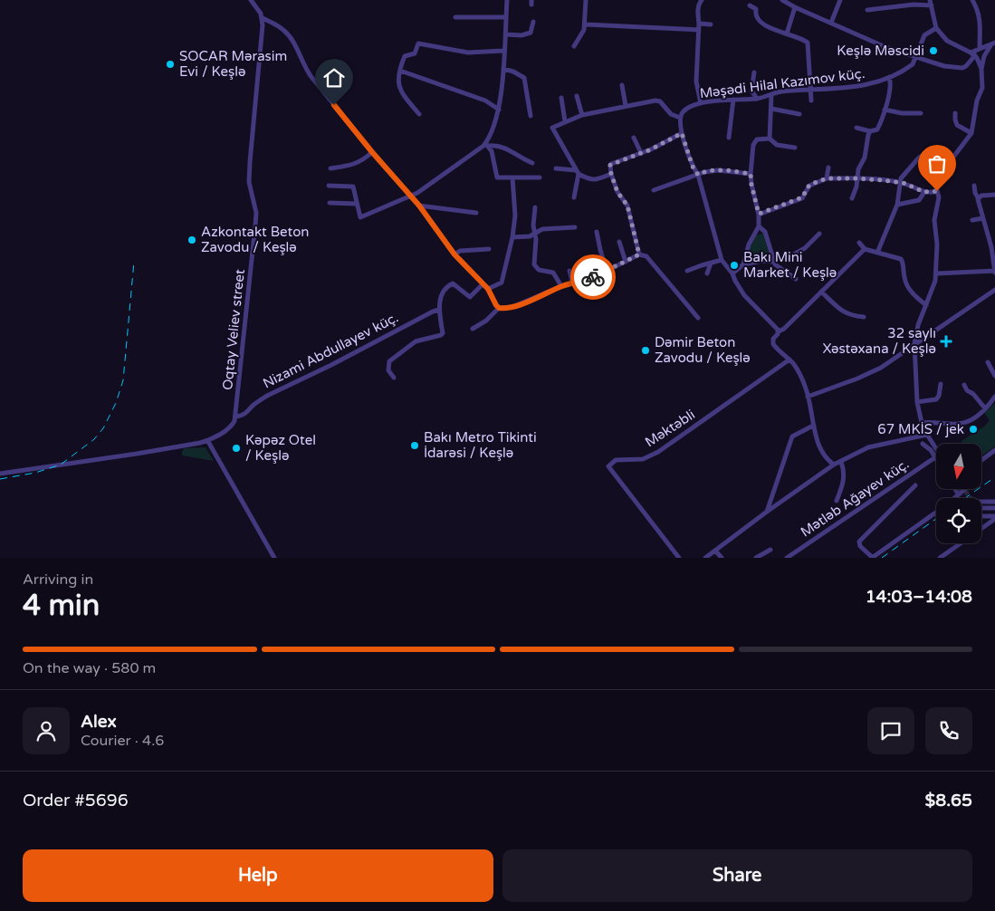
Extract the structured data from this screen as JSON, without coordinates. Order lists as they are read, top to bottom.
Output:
{
  "streets": {
    "street": [
      "Məşədi Hilal Kazımov küç.",
      "Oqtay Veliev street",
      "Nizami Abdullayev küç.",
      "Məktəbli",
      "Mətləb Ağayev küç."
    ]
  },
  "crossings": [
    ["Oqtay Veliev street", "Nizami Abdullayev küç."]
  ],
  "places": {
    "other": [
      "Keşlə Məscidi",
      "SOCAR Mərasim Evi / Keşlə",
      "Azkontakt Beton Zavodu / Keşlə",
      "Bakı Mini Market / Keşlə",
      "Dəmir Beton Zavodu / Keşlə",
      "67 MKİS / jek",
      "Bakı Metro Tikinti İdarəsi / Keşlə",
      "Kəpəz Otel / Keşlə"
    ],
    "health": ["32 saylı Xəstəxana / Keşlə"]
  },
  "north": "bottom",
  "page": {
    "heading": ["4 min", "Arriving in", "14:03–14:08"],
    "panel": [
      "Alex",
      "Courier · 4.6",
      "Order #5696",
      "$8.65"
    ],
    "bar": "On the way · 580 m",
    "buttons": ["Help", "Share"]
  }
}
